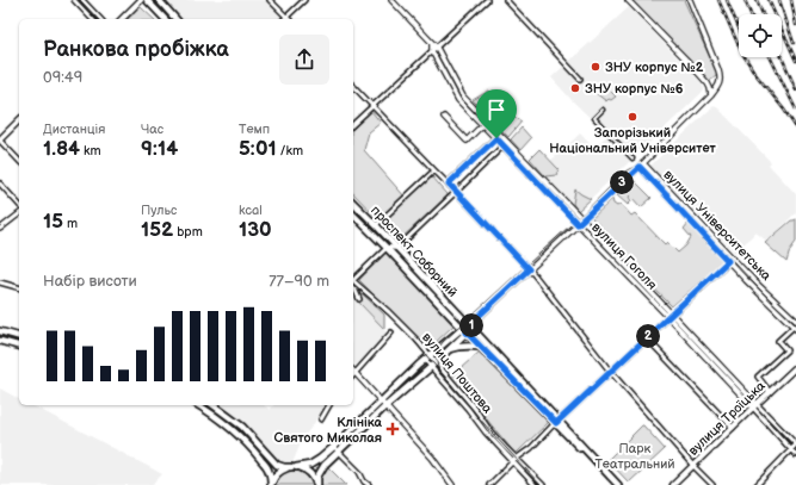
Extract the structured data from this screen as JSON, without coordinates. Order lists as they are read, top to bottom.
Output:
{
  "streets": {
    "main road": ["проспект Соборний", "вулиця Троїцька"],
    "street": ["вулиця Університетська", "вулиця Гоголя", "вулиця Поштова"]
  },
  "crossings": [
    ["вулиця Гоголя", "вулиця Троїцька"]
  ],
  "parks": ["Парк Театральний"],
  "places": {
    "other": ["ЗНУ корпус №2", "ЗНУ корпус №6", "Запорізький Національний Університет"],
    "health": ["Клініка Святого Миколая"]
  },
  "page": {
    "heading": ["Ранкова пробіжка", "09:49"],
    "stats": [
      ["Дистанція", "1.84 km"],
      ["Час", "9:14"],
      ["Темп", "5:01 /km"],
      ["15 m"],
      ["Пульс", "152 bpm"],
      ["kcal", "130"]
    ],
    "pins": ["3", "1", "2"],
    "chart": ["Набір висоти", "77–90 m"]
  }
}
